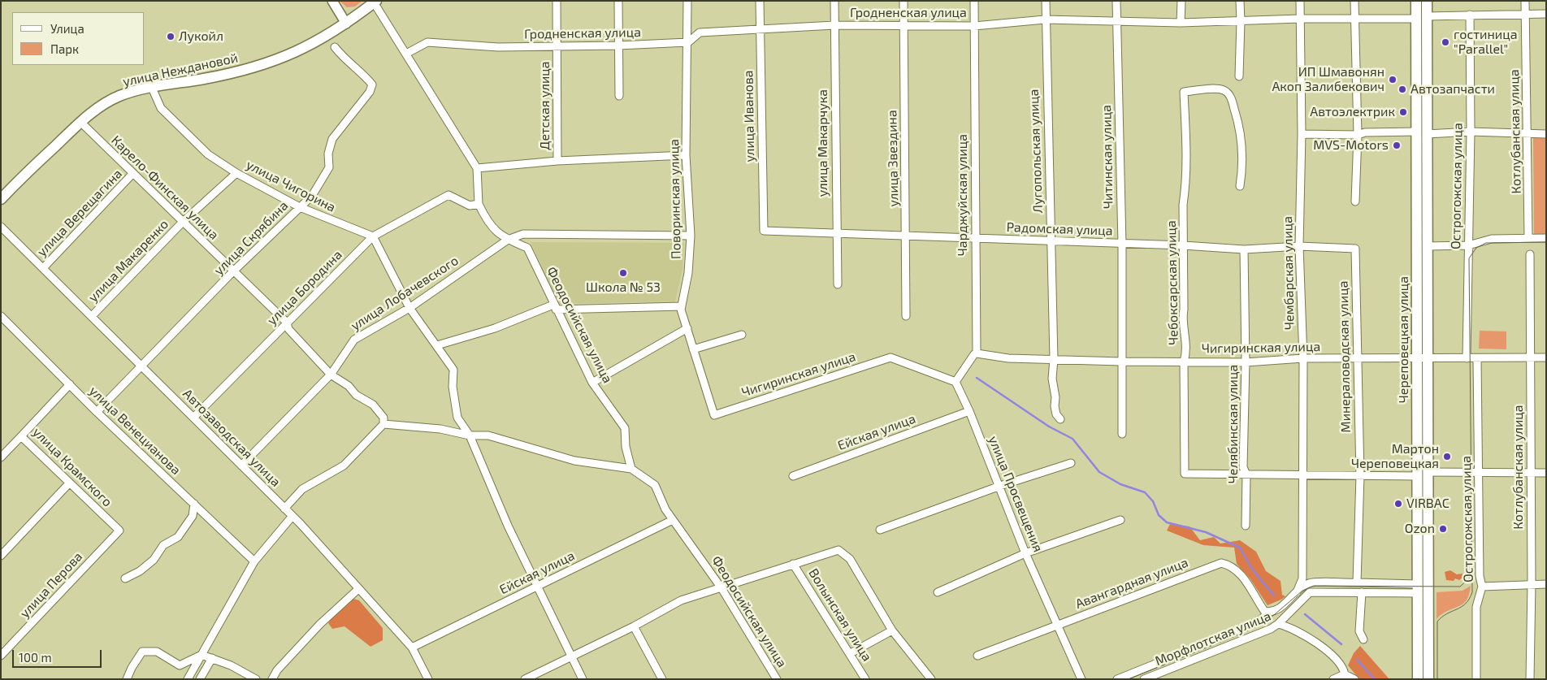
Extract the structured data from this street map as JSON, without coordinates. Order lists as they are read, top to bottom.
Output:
{
  "streets": {
    "highway": ["улица Неждановой", "Череповецкая улица"],
    "street": [
      "Гродненская улица",
      "Детская улица",
      "улица Иванова",
      "Котлубанская улица",
      "улица Макарчука",
      "Лугопольская улица",
      "Читинская улица",
      "улица Звездина",
      "улица Чигорина",
      "Острогожская улица",
      "Карело-Финская улица",
      "Чарджуйская улица",
      "Поворинская улица",
      "улица Верещагина",
      "Радомская улица",
      "улица Скрябина",
      "улица Макаренко",
      "Чембарская улица",
      "Чебоксарская улица",
      "улица Бородина",
      "улица Лобачевского",
      "Феодосийская улица",
      "Чигиринская улица",
      "Минераловодская улица",
      "Челябинская улица",
      "улица Венецианова",
      "Ейская улица",
      "Автозаводская улица",
      "улица Крамского",
      "улица Просвещения",
      "Авангардная улица",
      "улица Перова",
      "Волынская улица",
      "Морфлотская улица"
    ]
  },
  "crossings": [
    ["Гродненская улица", "Детская улица"],
    ["Гродненская улица", "улица Иванова"],
    ["Гродненская улица", "Котлубанская улица"],
    ["Гродненская улица", "улица Макарчука"],
    ["Гродненская улица", "Лугопольская улица"],
    ["Гродненская улица", "Читинская улица"],
    ["Гродненская улица", "улица Звездина"],
    ["Гродненская улица", "Острогожская улица"],
    ["Гродненская улица", "Чарджуйская улица"],
    ["Гродненская улица", "Поворинская улица"],
    ["Гродненская улица", "Чембарская улица"],
    ["Гродненская улица", "Череповецкая улица"],
    ["улица Неждановой", "улица Чигорина"],
    ["улица Неждановой", "Карело-Финская улица"],
    ["улица Иванова", "Радомская улица"],
    ["Котлубанская улица", "Чигиринская улица"],
    ["улица Макарчука", "Радомская улица"],
    ["Лугопольская улица", "Радомская улица"],
    ["Лугопольская улица", "Чигиринская улица"],
    ["Читинская улица", "Радомская улица"],
    ["Читинская улица", "Чигиринская улица"],
    ["улица Звездина", "Радомская улица"],
    ["улица Чигорина", "улица Скрябина"],
    ["улица Чигорина", "улица Макаренко"],
    ["улица Чигорина", "улица Бородина"],
    ["Острогожская улица", "Чигиринская улица"],
    ["Карело-Финская улица", "улица Верещагина"],
    ["Карело-Финская улица", "улица Скрябина"],
    ["Карело-Финская улица", "улица Макаренко"],
    ["Карело-Финская улица", "улица Бородина"],
    ["Карело-Финская улица", "улица Лобачевского"],
    ["Чарджуйская улица", "Радомская улица"],
    ["Чарджуйская улица", "Чигиринская улица"],
    ["Поворинская улица", "улица Лобачевского"],
    ["Поворинская улица", "Чигиринская улица"],
    ["улица Верещагина", "Автозаводская улица"],
    ["Радомская улица", "Чембарская улица"],
    ["Радомская улица", "Чебоксарская улица"],
    ["Радомская улица", "Минераловодская улица"],
    ["Радомская улица", "Челябинская улица"],
    ["улица Скрябина", "улица Венецианова"],
    ["улица Скрябина", "Автозаводская улица"],
    ["улица Макаренко", "Автозаводская улица"],
    ["Чембарская улица", "Чигиринская улица"],
    ["Чебоксарская улица", "Чигиринская улица"],
    ["Чебоксарская улица", "Челябинская улица"],
    ["улица Бородина", "Феодосийская улица"],
    ["улица Бородина", "Автозаводская улица"],
    ["улица Лобачевского", "Феодосийская улица"],
    ["улица Лобачевского", "Автозаводская улица"],
    ["Феодосийская улица", "Ейская улица"],
    ["Череповецкая улица", "Чигиринская улица"],
    ["Чигиринская улица", "Минераловодская улица"],
    ["Чигиринская улица", "Челябинская улица"],
    ["Чигиринская улица", "улица Просвещения"],
    ["улица Венецианова", "улица Крамского"],
    ["Ейская улица", "Автозаводская улица"],
    ["Ейская улица", "улица Просвещения"],
    ["улица Крамского", "улица Перова"],
    ["улица Просвещения", "Авангардная улица"],
    ["Авангардная улица", "Морфлотская улица"]
  ],
  "places": [
    "Лукойл",
    "гостиница \"Parallel\"",
    "ИП Шмавонян Акоп Залибекович",
    "Автозапчасти",
    "Автоэлектрик",
    "MVS-Motors",
    "Школа № 53",
    "Мартон Череповецкая",
    "VIRBAC",
    "Ozon"
  ],
  "legend": ["Улица", "Парк"],
  "scale_bar": "100 m"
}
